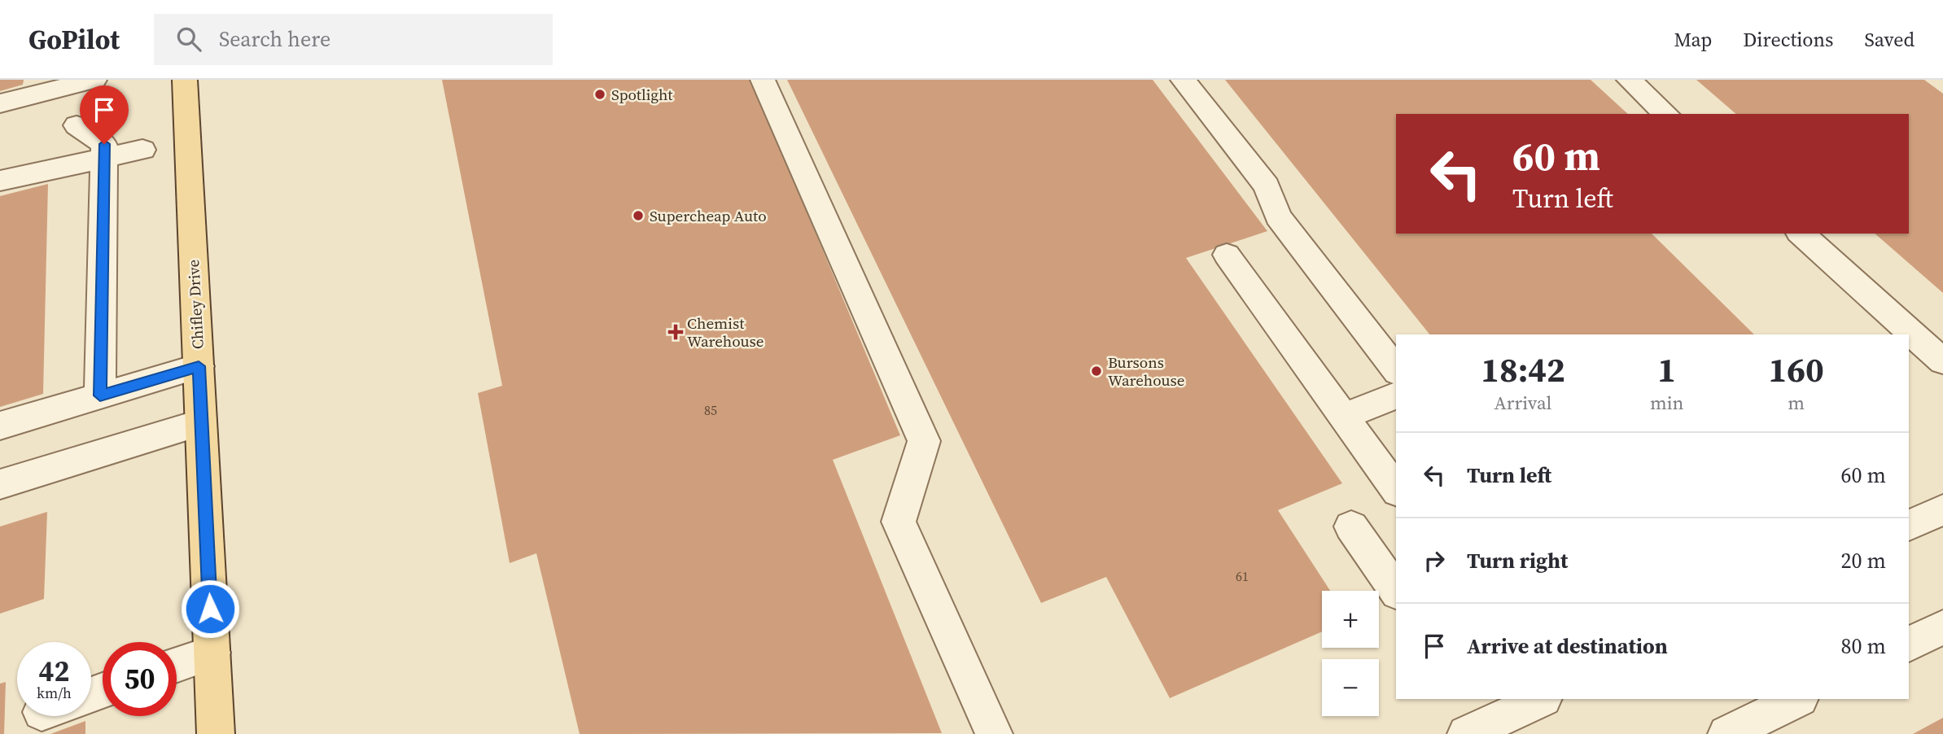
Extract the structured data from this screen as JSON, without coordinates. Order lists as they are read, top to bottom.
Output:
{
  "streets": {
    "main road": ["Chifley Drive"]
  },
  "places": {
    "other": ["Spotlight", "Supercheap Auto", "Bursons Warehouse"],
    "health": ["Chemist Warehouse"]
  },
  "house_numbers": ["85", "61"],
  "page": {
    "header": "GoPilot",
    "search": "Search here",
    "nav": ["Map", "Directions", "Saved"],
    "turn": ["60 m", "Turn left"],
    "eta": [
      "18:42",
      "Arrival",
      "1",
      "min",
      "160",
      "m"
    ],
    "list": [
      {
        "name": "Turn left",
        "value": "60 m"
      },
      {
        "name": "Turn right",
        "value": "20 m"
      },
      {
        "name": "Arrive at destination",
        "value": "80 m"
      }
    ],
    "map_buttons": ["+", "−"],
    "speed": "42 km/h",
    "limit": "50"
  }
}
